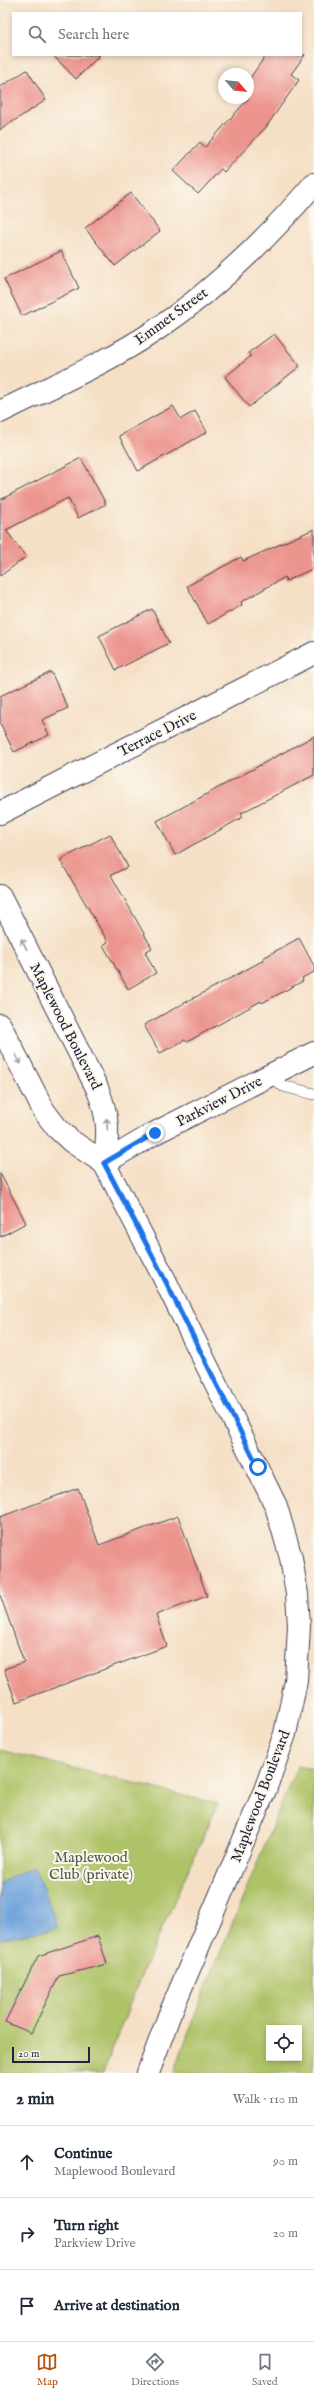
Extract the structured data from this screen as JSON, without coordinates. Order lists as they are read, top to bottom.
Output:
{
  "streets": {
    "street": [
      "Emmet Street",
      "Terrace Drive",
      "Maplewood Boulevard",
      "Parkview Drive"
    ]
  },
  "crossings": [
    ["Maplewood Boulevard", "Parkview Drive"]
  ],
  "parks": ["Maplewood Club (private)"],
  "scale_bar": "20 m",
  "north": "bottom right",
  "page": {
    "search": "Search here",
    "scale": "20 m",
    "heading": ["2 min", "Walk · 110 m"],
    "list": [
      ["Continue", "Maplewood Boulevard", "90 m"],
      ["Turn right", "Parkview Drive", "20 m"],
      "Arrive at destination"
    ],
    "nav": ["Map", "Directions", "Saved"]
  }
}
